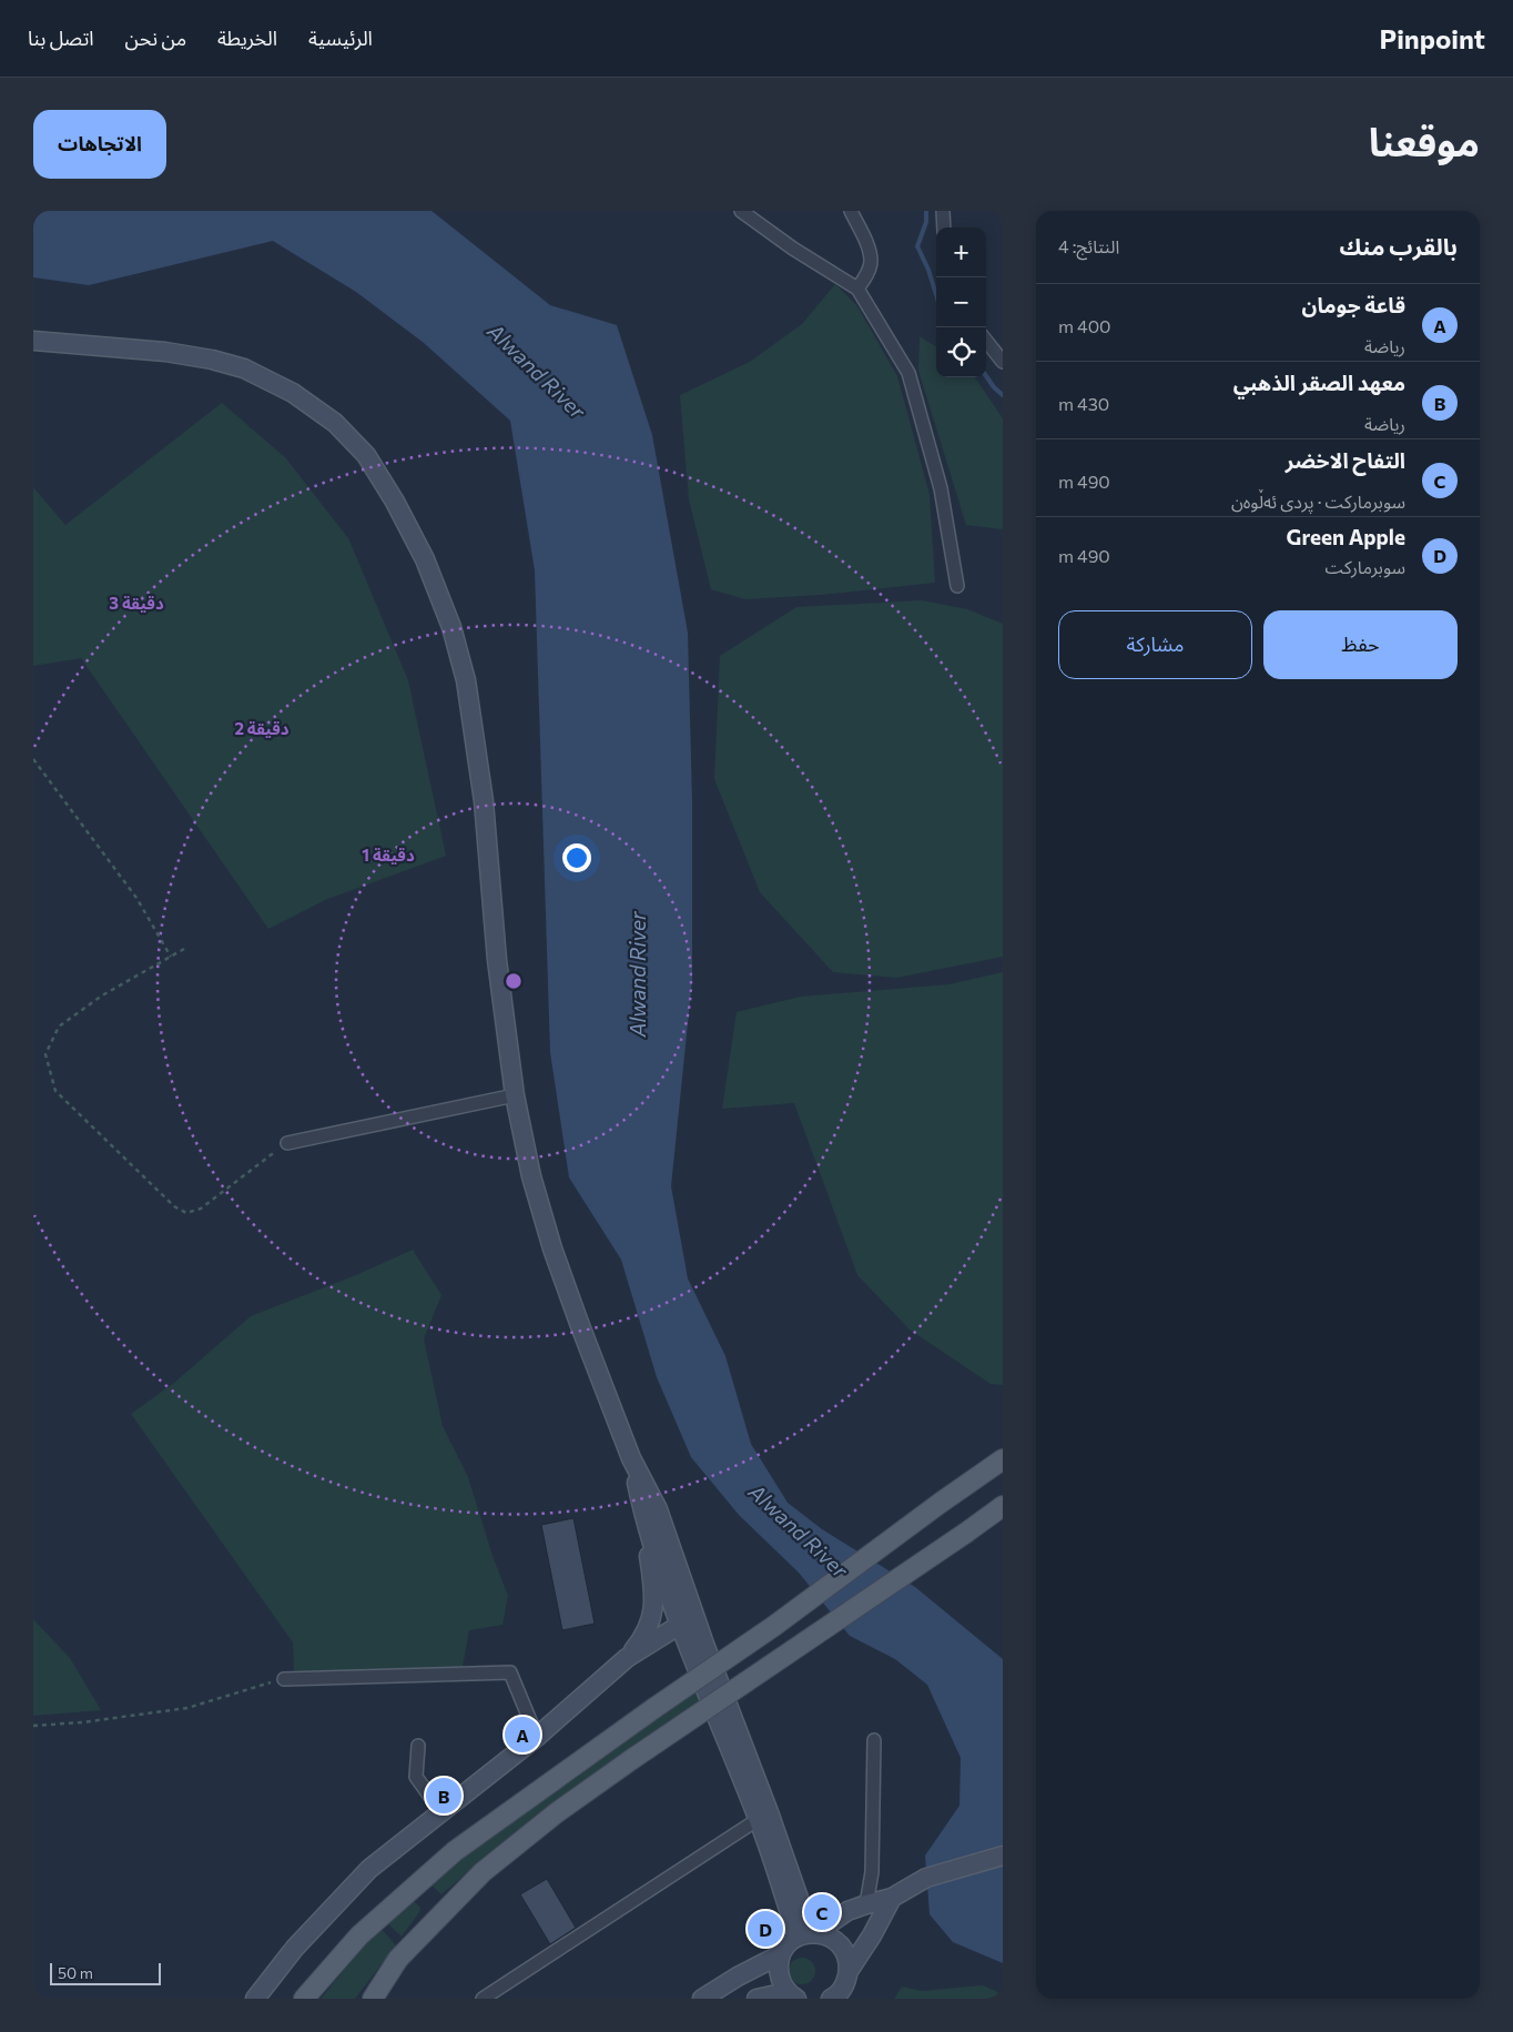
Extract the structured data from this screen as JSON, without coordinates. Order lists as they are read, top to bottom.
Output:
{
  "water": ["Alwand River"],
  "scale_bar": "50 m",
  "page": {
    "header": "Pinpoint",
    "nav": [
      "الرئيسية",
      "الخريطة",
      "من نحن",
      "اتصل بنا"
    ],
    "title": "موقعنا",
    "buttons": [
      "الاتجاهات",
      ["حفظ", "مشاركة"]
    ],
    "heading": ["بالقرب منك", "النتائج: 4"],
    "map_buttons": ["+", "−"],
    "list": [
      {
        "mark": "A",
        "name": "قاعة جومان",
        "note": "رياضة",
        "value": "400 m"
      },
      {
        "mark": "B",
        "name": "معهد الصقر الذهبي",
        "note": "رياضة",
        "value": "430 m"
      },
      {
        "mark": "C",
        "name": "التفاح الاخضر",
        "note": "سوبرماركت · پردی ئەڵوەن",
        "value": "490 m"
      },
      {
        "mark": "D",
        "name": "Green Apple",
        "note": "سوبرماركت",
        "value": "490 m"
      }
    ],
    "pins": [
      "A",
      "B",
      "C",
      "D"
    ],
    "scale": "50 m"
  },
  "rings": ["3 دقيقة", "2 دقيقة", "1 دقيقة"]
}
